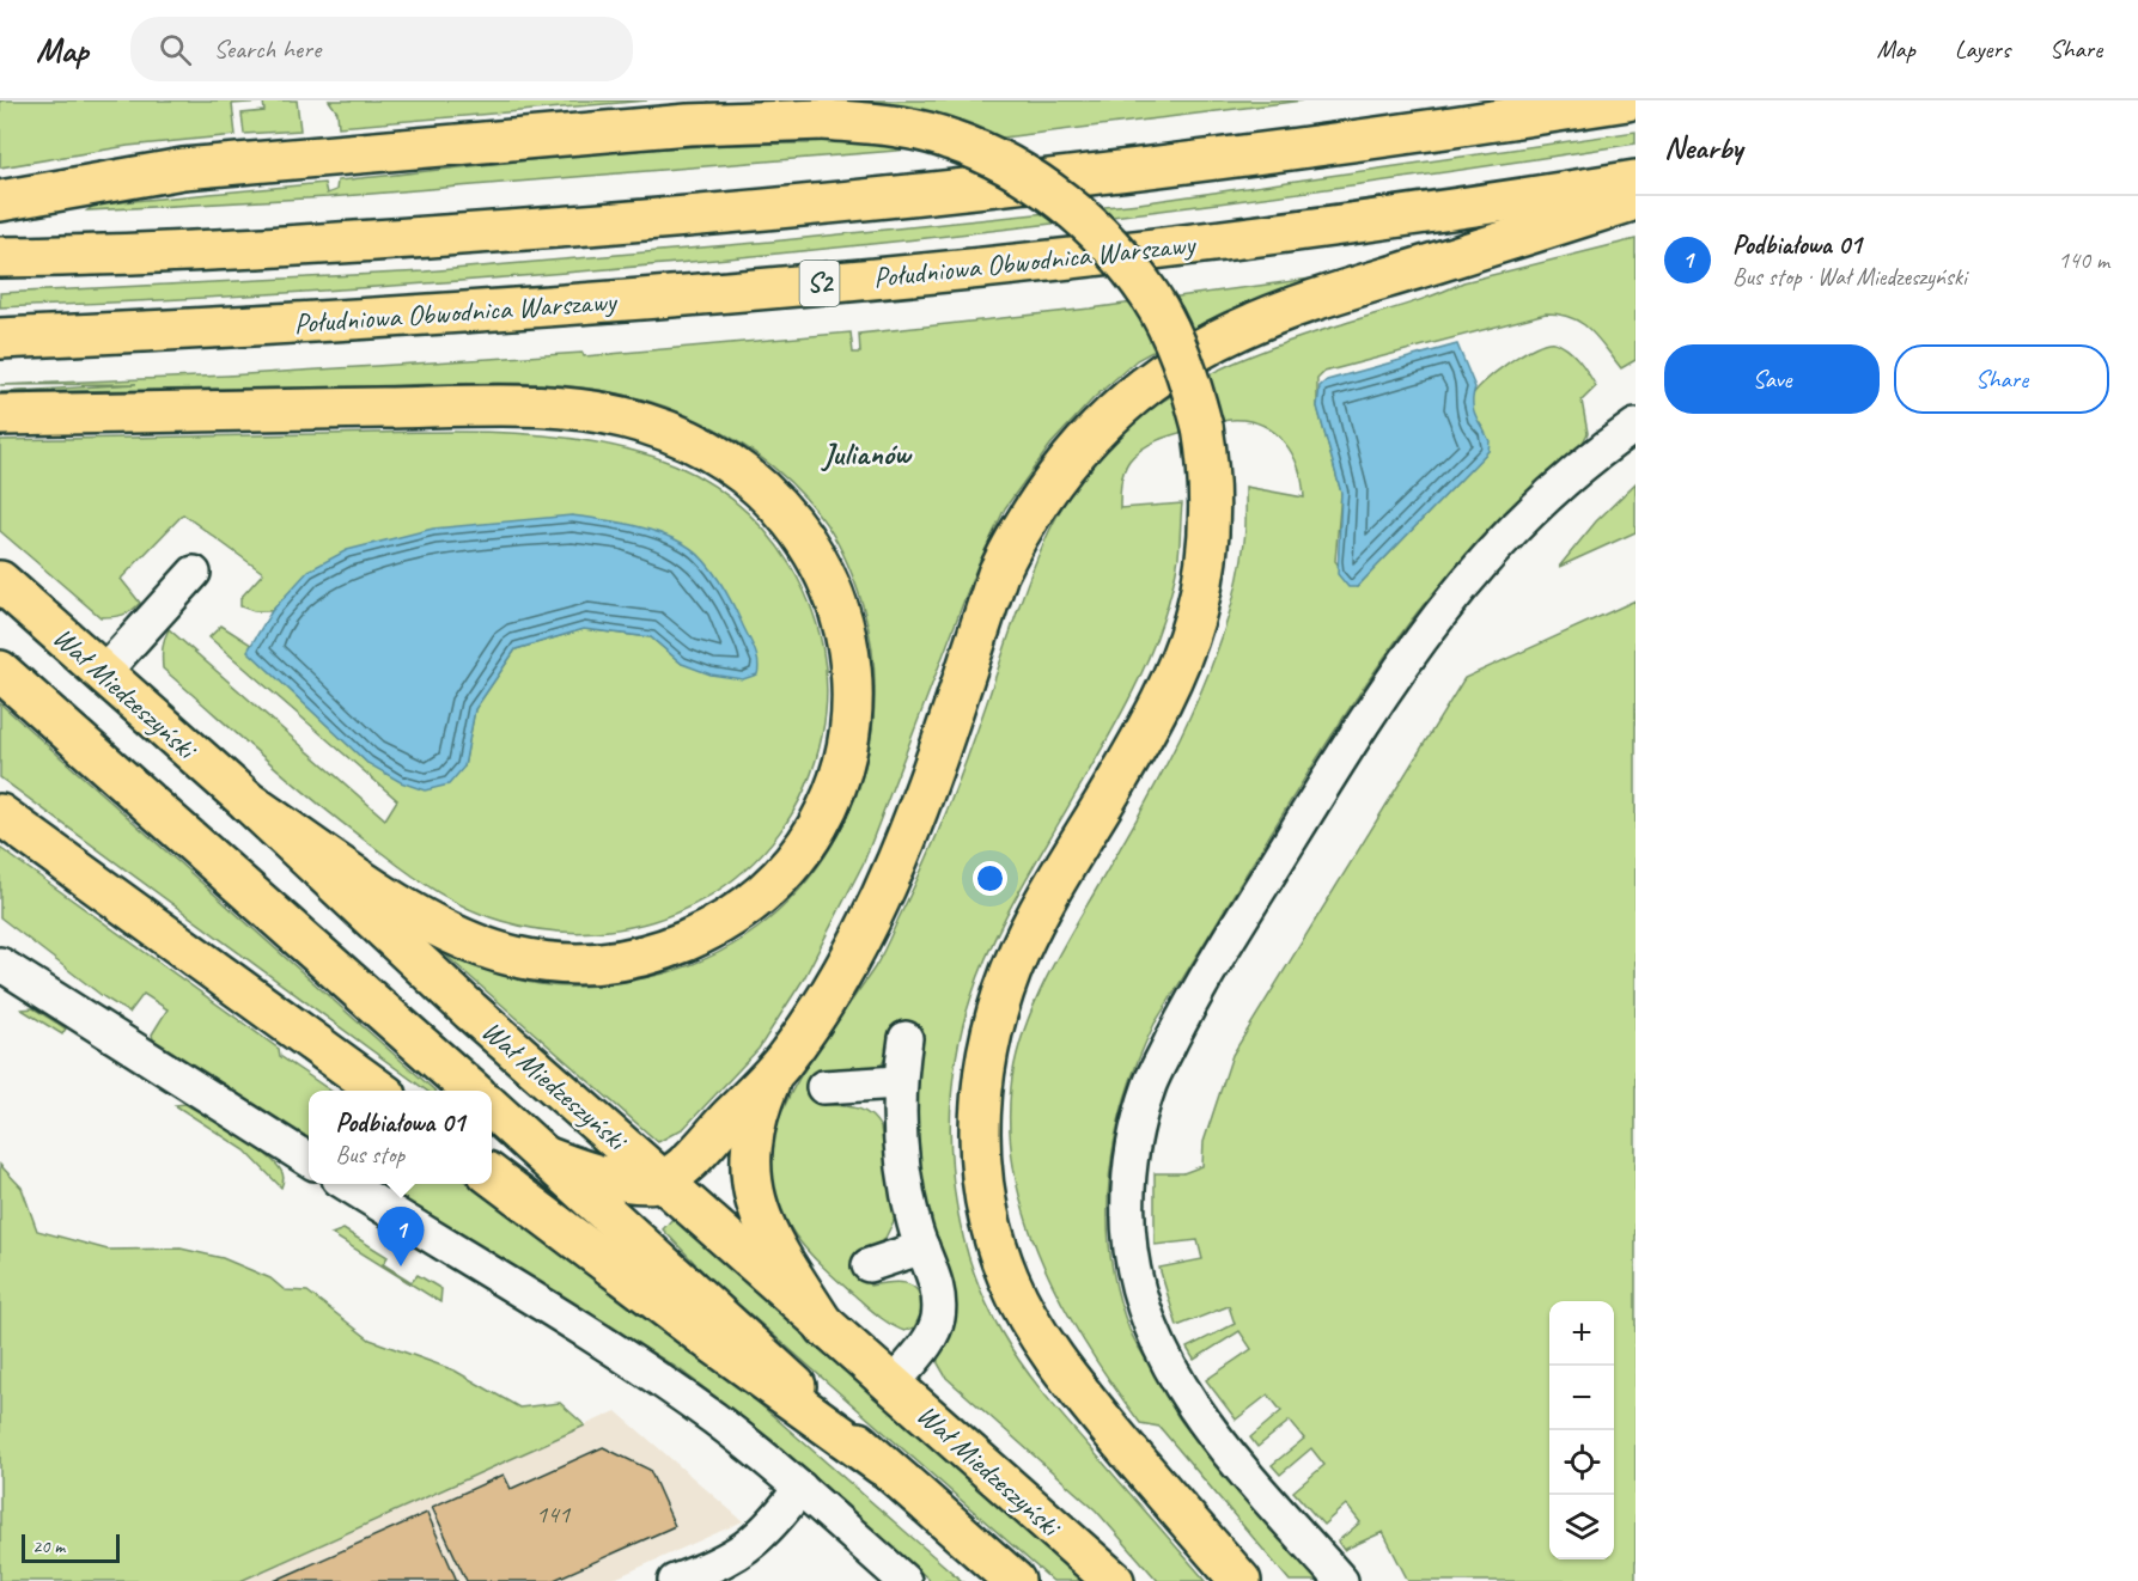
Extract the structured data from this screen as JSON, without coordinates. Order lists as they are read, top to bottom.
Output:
{
  "streets": {
    "main road": ["Południowa Obwodnica Warszawy", "S2", "Wał Miedzeszyński"]
  },
  "districts": ["Julianów"],
  "house_numbers": ["141"],
  "scale_bar": "20 m",
  "page": {
    "header": "Map",
    "search": "Search here",
    "nav": ["Map", "Layers", "Share"],
    "heading": "Nearby",
    "list": [
      {
        "mark": "1",
        "name": "Podbiałowa 01",
        "note": "Bus stop · Wał Miedzeszyński",
        "value": "140 m"
      }
    ],
    "buttons": ["Save", "Share"],
    "popup": ["Podbiałowa 01", "Bus stop"],
    "pins": "1",
    "map_buttons": ["+", "−"],
    "scale": "20 m"
  }
}
